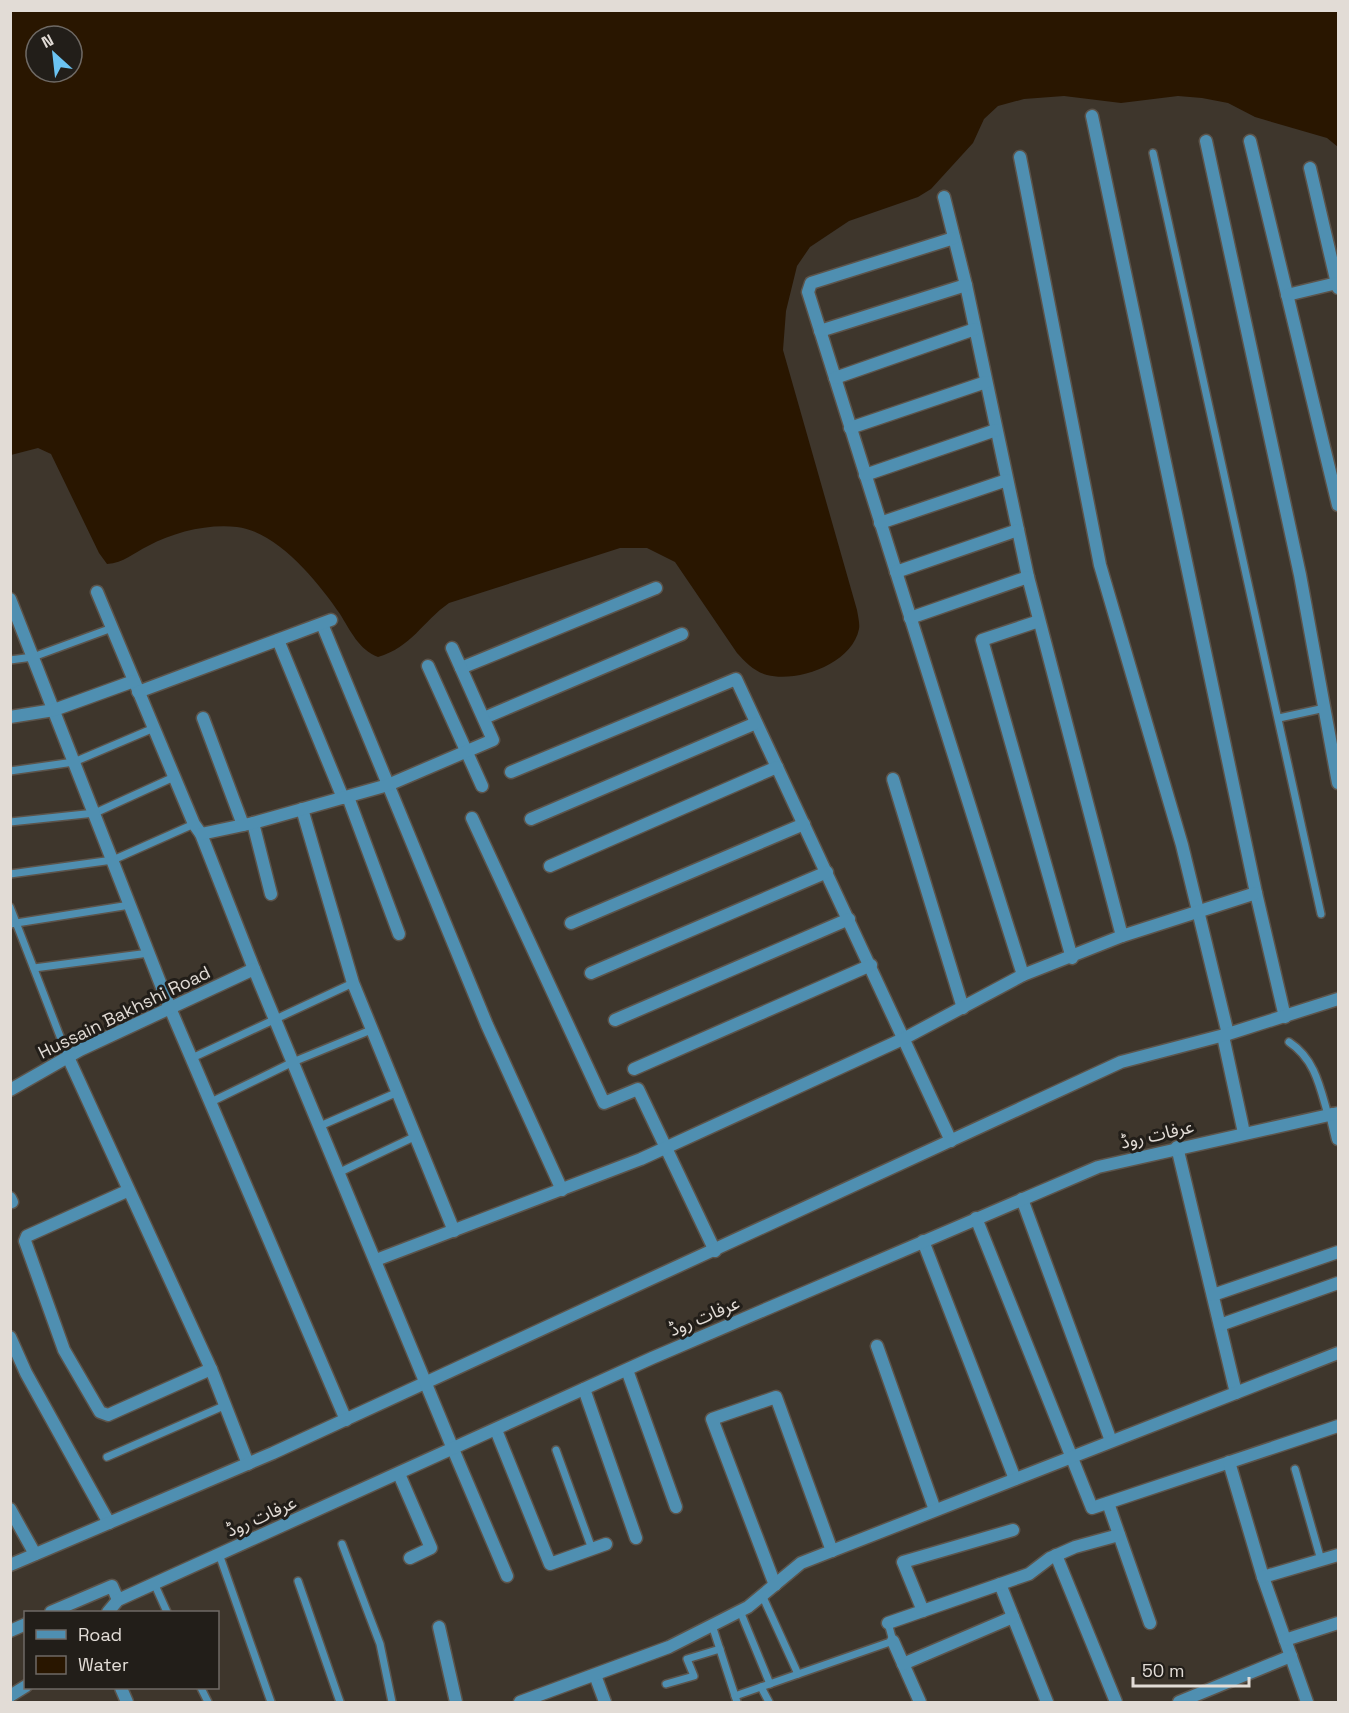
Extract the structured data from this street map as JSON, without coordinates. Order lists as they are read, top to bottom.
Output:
{
  "streets": {
    "street": ["Hussain Bakhshi Road", "عرفات روڈ"]
  },
  "legend": ["Road", "Water"],
  "scale_bar": "50 m",
  "north": "top left"
}
